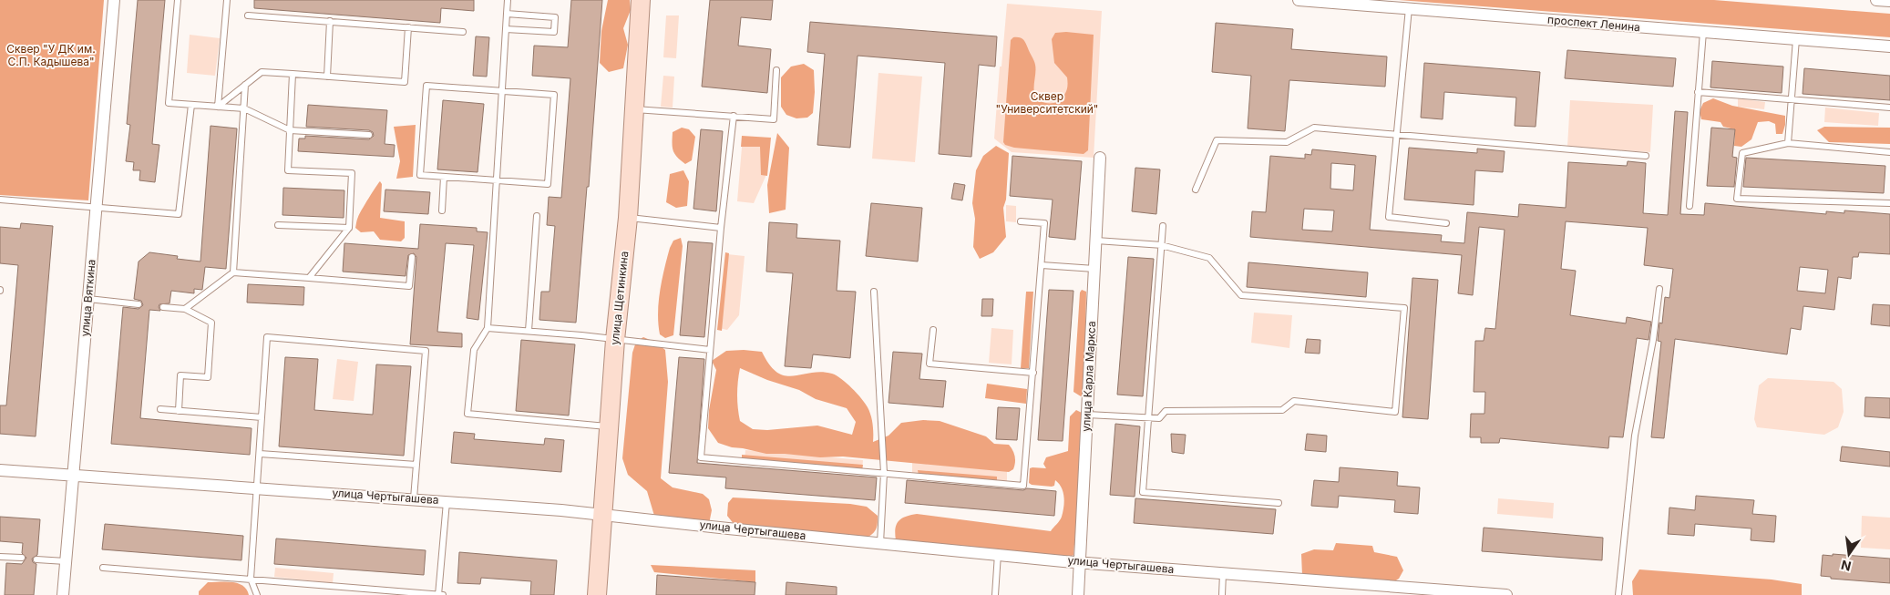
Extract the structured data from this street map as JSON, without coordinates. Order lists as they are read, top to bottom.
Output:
{
  "streets": {
    "main road": ["улица Щетинкина"],
    "street": [
      "проспект Ленина",
      "улица Вяткина",
      "улица Карла Маркса",
      "улица Чертыгашева"
    ]
  },
  "crossings": [
    ["улица Вяткина", "улица Чертыгашева"],
    ["улица Щетинкина", "улица Чертыгашева"],
    ["улица Карла Маркса", "улица Чертыгашева"]
  ],
  "parks": ["Сквер \"У ДК им. С.П. Кадышева\"", "Сквер \"Университетский\""],
  "north": "bottom"
}
